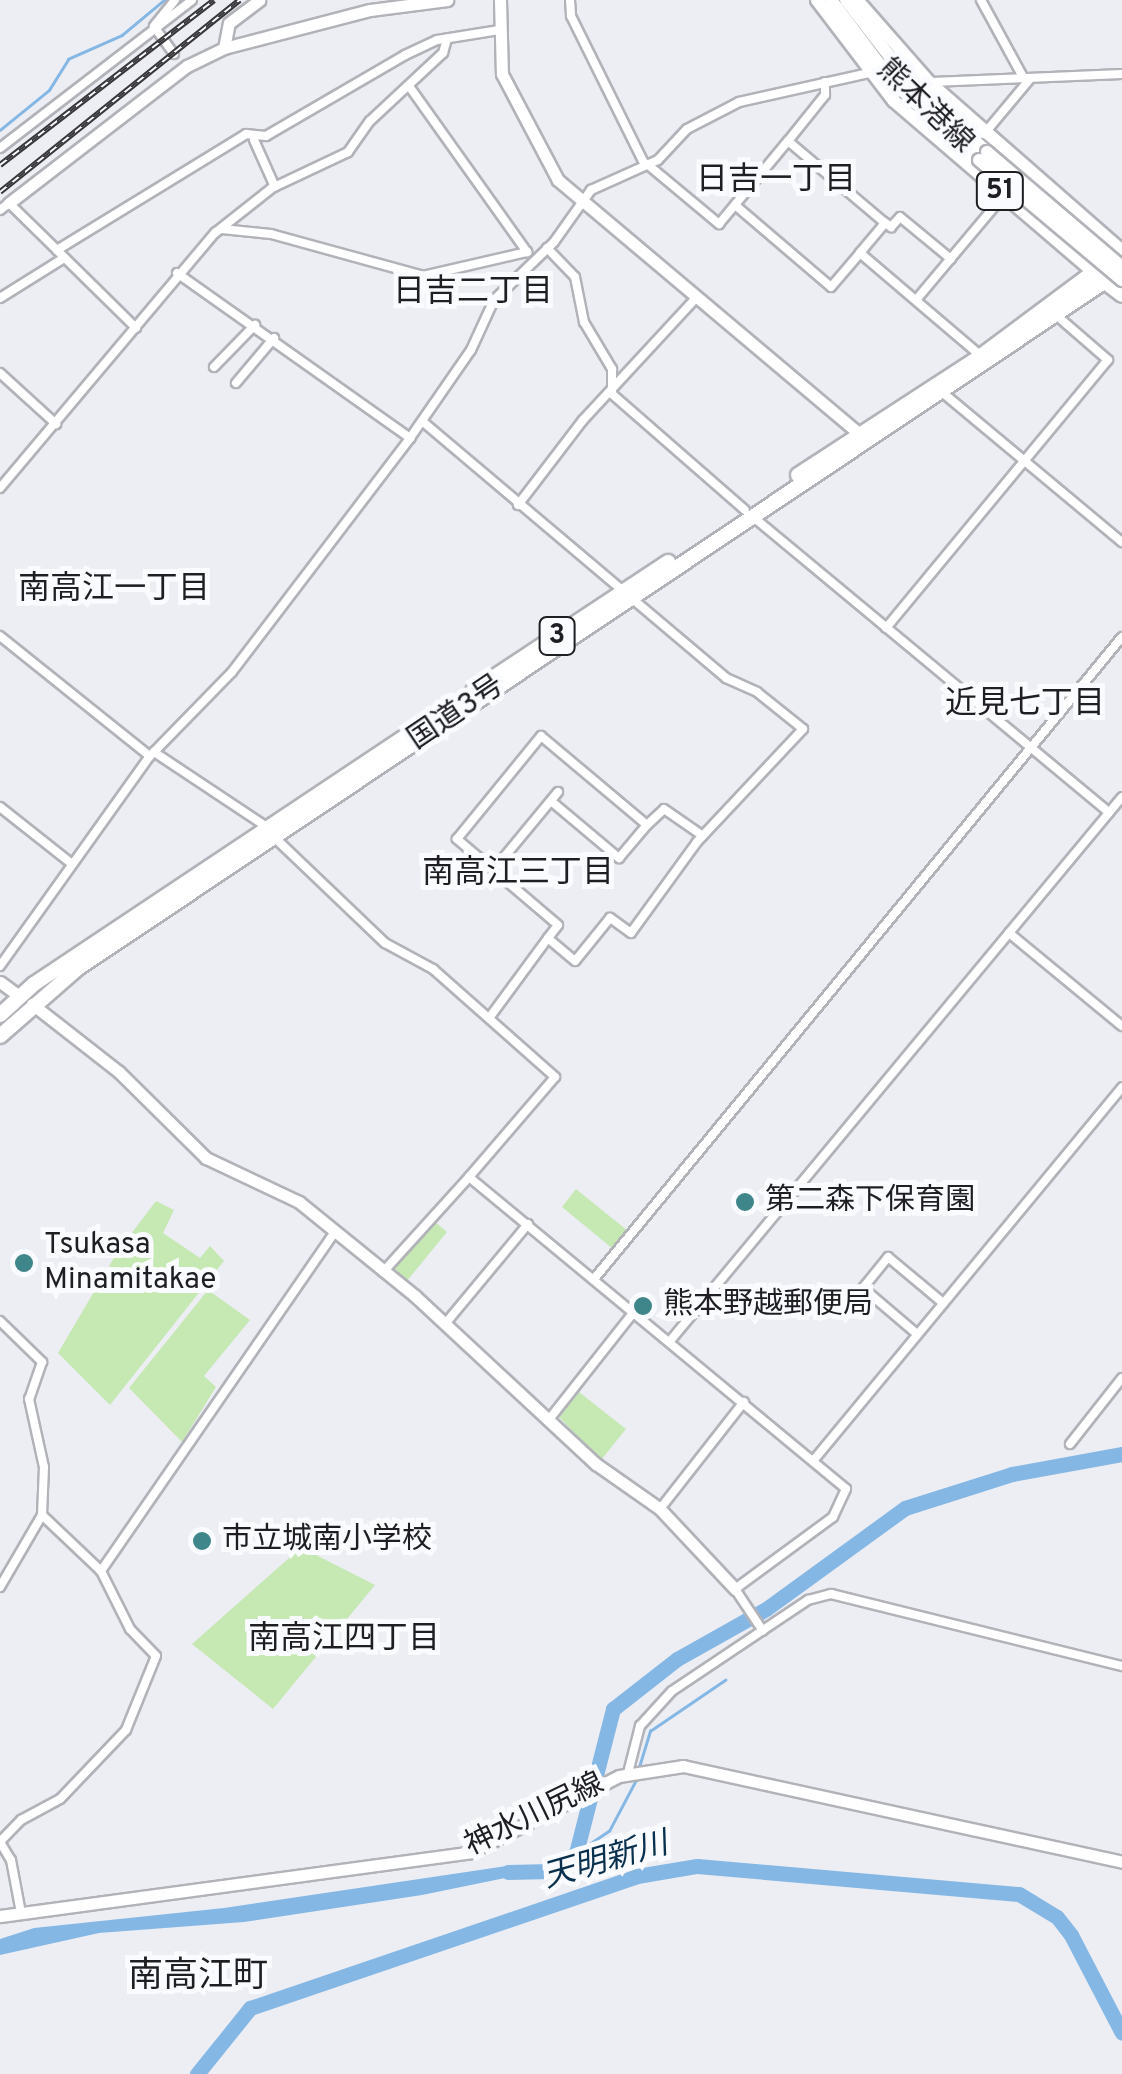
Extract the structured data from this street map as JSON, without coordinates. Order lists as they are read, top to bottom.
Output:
{
  "streets": {
    "highway": ["3", "国道3号"],
    "main road": ["熊本港線", "51"],
    "street": ["神水川尻線"]
  },
  "crossings": [
    ["熊本港線", "国道3号"]
  ],
  "districts": [
    "日吉一丁目",
    "日吉二丁目",
    "南高江一丁目",
    "近見七丁目",
    "南高江三丁目",
    "南高江四丁目",
    "南高江町"
  ],
  "water": ["天明新川"],
  "places": [
    "第二森下保育園",
    "Tsukasa Minamitakae",
    "熊本野越郵便局",
    "市立城南小学校"
  ]
}
